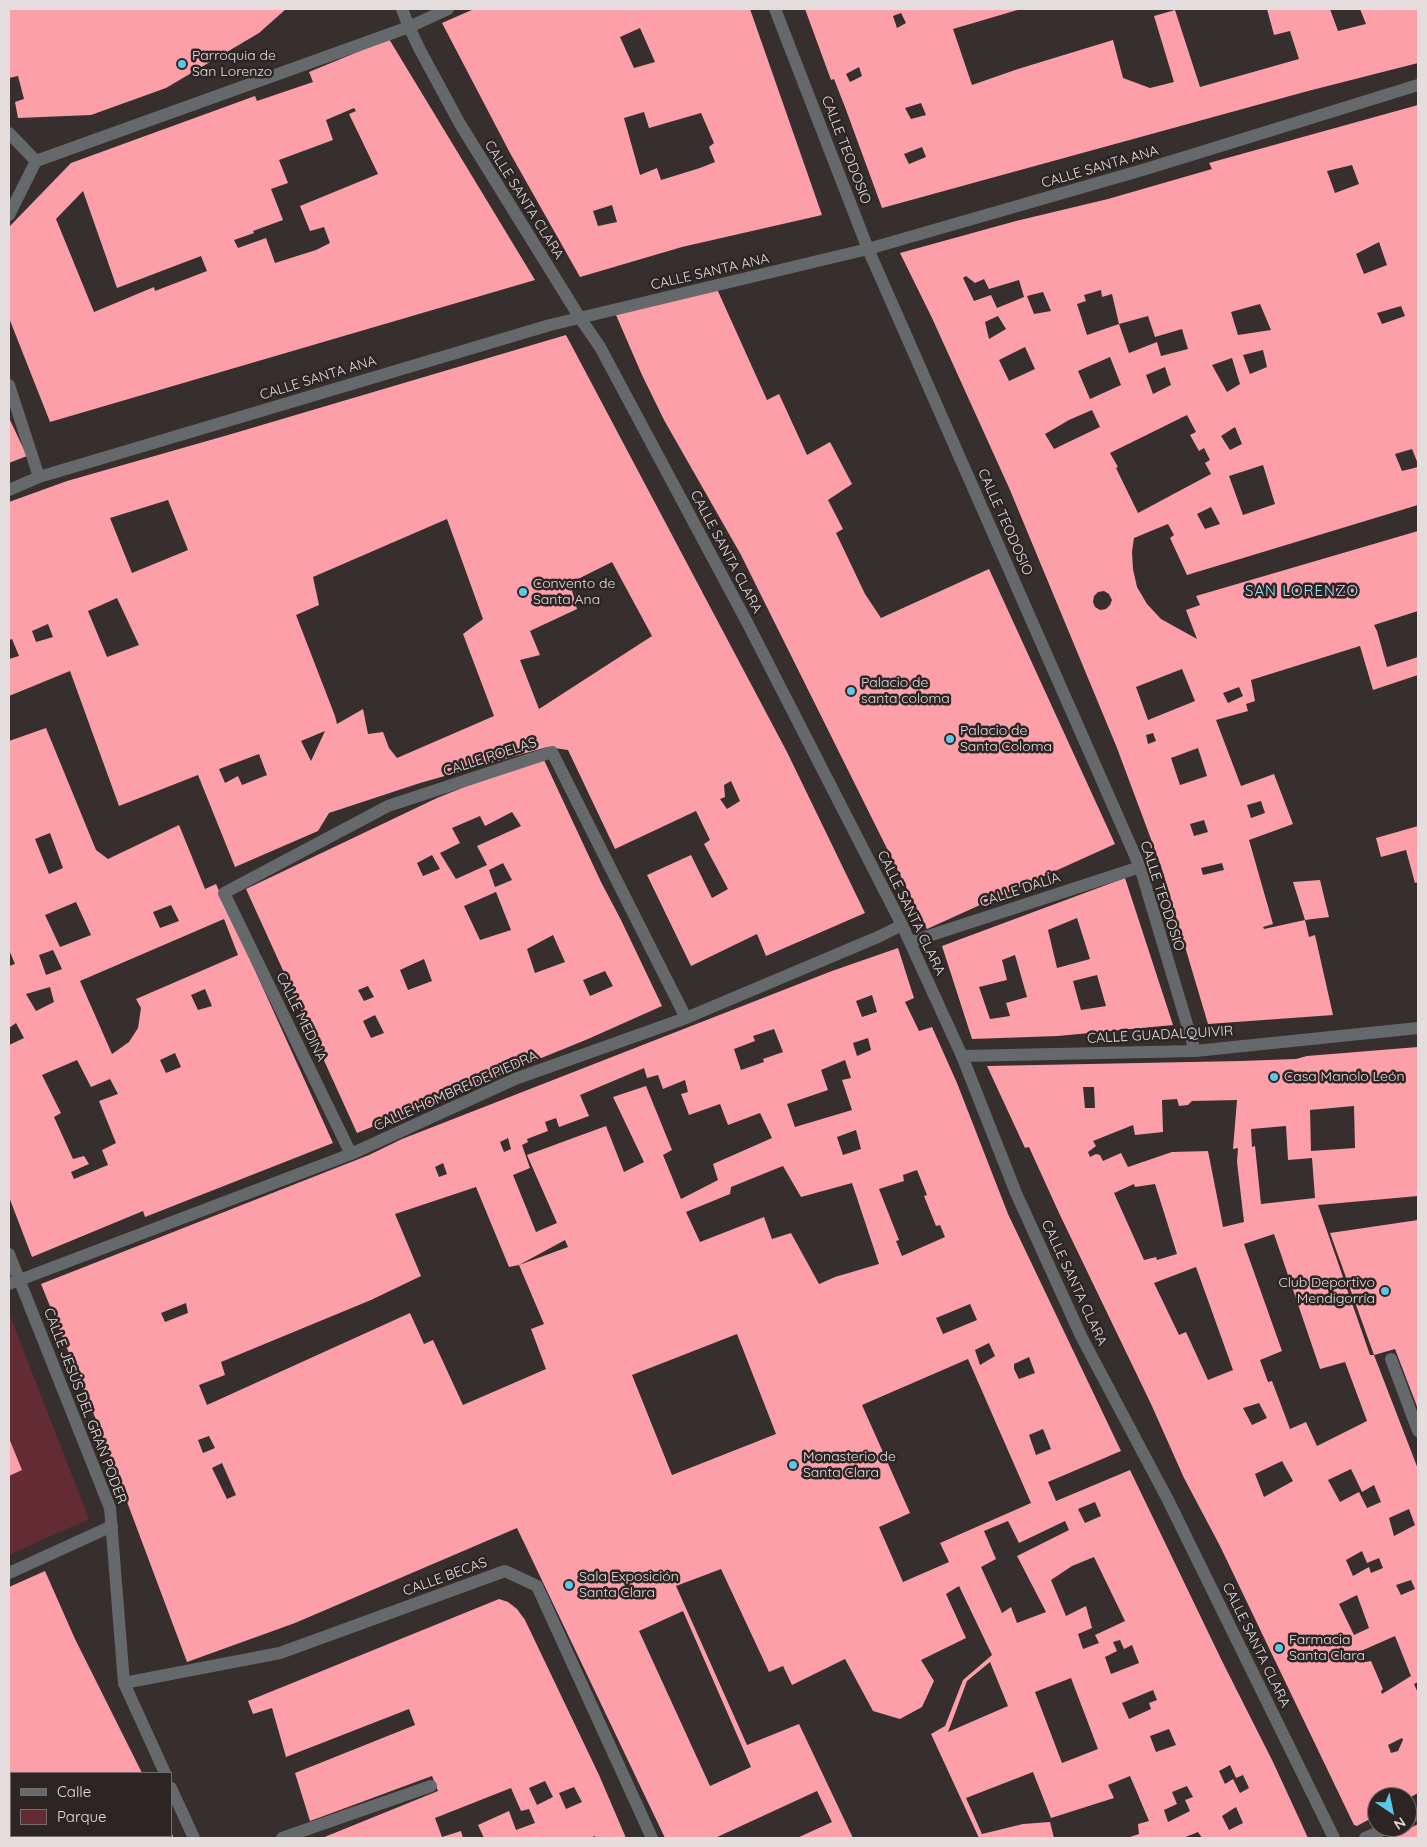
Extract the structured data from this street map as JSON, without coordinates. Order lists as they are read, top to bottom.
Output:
{
  "streets": {
    "street": [
      "CALLE TEODOSIO",
      "CALLE SANTA ANA",
      "CALLE SANTA CLARA",
      "CALLE ROELAS",
      "CALLE DALÍA",
      "CALLE MEDINA",
      "CALLE GUADALQUIVIR",
      "CALLE HOMBRE DE PIEDRA",
      "CALLE JESÚS DEL GRAN PODER",
      "CALLE BECAS"
    ]
  },
  "crossings": [
    ["CALLE TEODOSIO", "CALLE SANTA ANA"],
    ["CALLE TEODOSIO", "CALLE DALÍA"],
    ["CALLE TEODOSIO", "CALLE GUADALQUIVIR"],
    ["CALLE SANTA ANA", "CALLE SANTA CLARA"],
    ["CALLE SANTA CLARA", "CALLE DALÍA"],
    ["CALLE SANTA CLARA", "CALLE GUADALQUIVIR"],
    ["CALLE SANTA CLARA", "CALLE HOMBRE DE PIEDRA"],
    ["CALLE ROELAS", "CALLE MEDINA"],
    ["CALLE ROELAS", "CALLE HOMBRE DE PIEDRA"],
    ["CALLE MEDINA", "CALLE HOMBRE DE PIEDRA"],
    ["CALLE HOMBRE DE PIEDRA", "CALLE JESÚS DEL GRAN PODER"],
    ["CALLE JESÚS DEL GRAN PODER", "CALLE BECAS"]
  ],
  "districts": ["SAN LORENZO"],
  "places": [
    "Parroquia de San Lorenzo",
    "Convento de Santa Ana",
    "Palacio de santa coloma",
    "Palacio de Santa Coloma",
    "Casa Manolo León",
    "Club Deportivo Mendigorría",
    "Monasterio de Santa Clara",
    "Sala Exposición Santa Clara",
    "Farmacia Santa Clara"
  ],
  "legend": ["Calle", "Parque"],
  "north": "bottom right"
}
